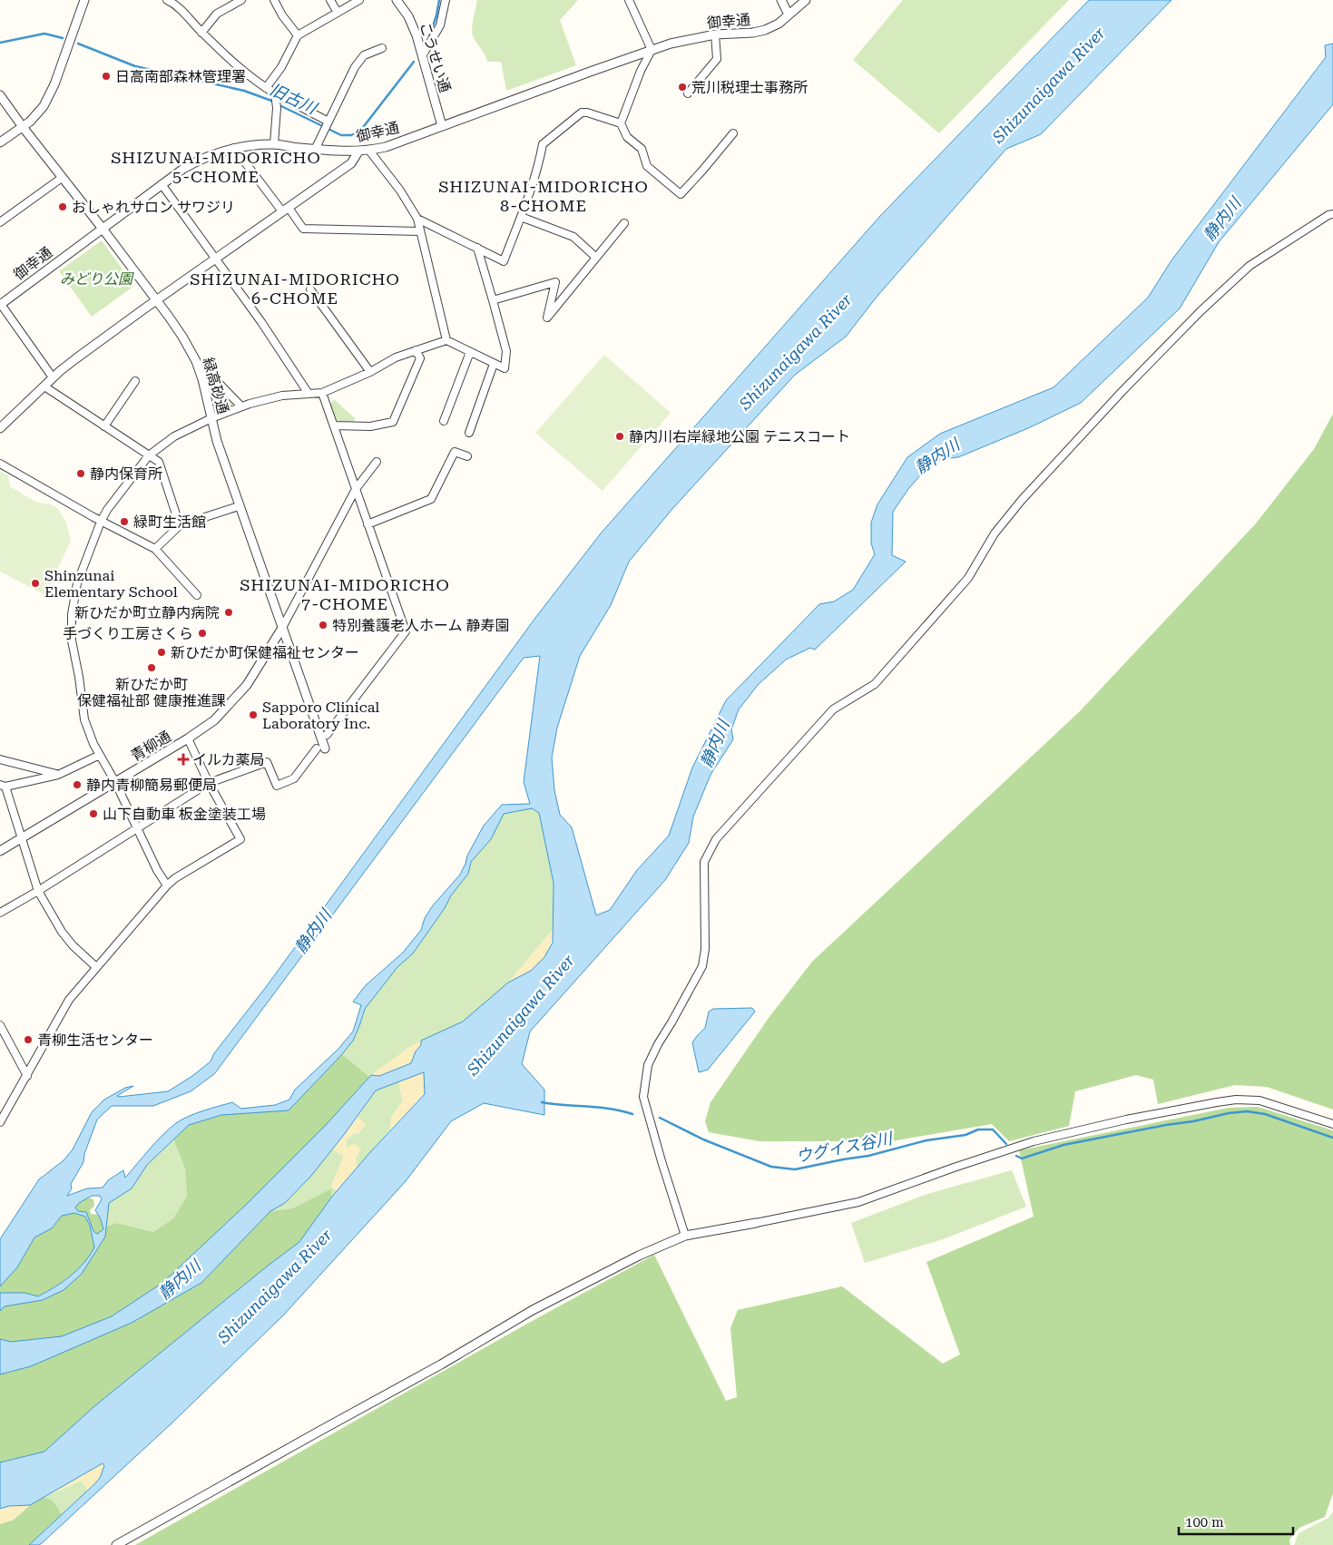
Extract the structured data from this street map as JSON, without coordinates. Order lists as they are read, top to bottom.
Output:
{
  "streets": {
    "street": [
      "御幸通",
      "こうせい通",
      "緑高砂通",
      "青柳通"
    ]
  },
  "crossings": [
    ["御幸通", "こうせい通"],
    ["御幸通", "緑高砂通"],
    ["緑高砂通", "青柳通"]
  ],
  "districts": [
    "SHIZUNAI-MIDORICHO 5-CHOME",
    "SHIZUNAI-MIDORICHO 8-CHOME",
    "SHIZUNAI-MIDORICHO 6-CHOME",
    "SHIZUNAI-MIDORICHO 7-CHOME"
  ],
  "water": [
    "Shizunaigawa River",
    "旧古川",
    "静内川",
    "ウグイス谷川"
  ],
  "parks": ["みどり公園"],
  "places": {
    "other": [
      "日高南部森林管理署",
      "荒川税理士事務所",
      "おしゃれサロン サワジリ",
      "静内川右岸緑地公園 テニスコート",
      "静内保育所",
      "緑町生活館",
      "Shinzunai Elementary School",
      "新ひだか町立静内病院",
      "特別養護老人ホーム 静寿園",
      "手づくり工房さくら",
      "新ひだか町保健福祉センター",
      "新ひだか町 保健福祉部 健康推進課",
      "Sapporo Clinical Laboratory Inc.",
      "静内青柳簡易郵便局",
      "山下自動車 板金塗装工場",
      "青柳生活センター"
    ],
    "health": ["イルカ薬局"]
  },
  "scale_bar": "100 m"
}
